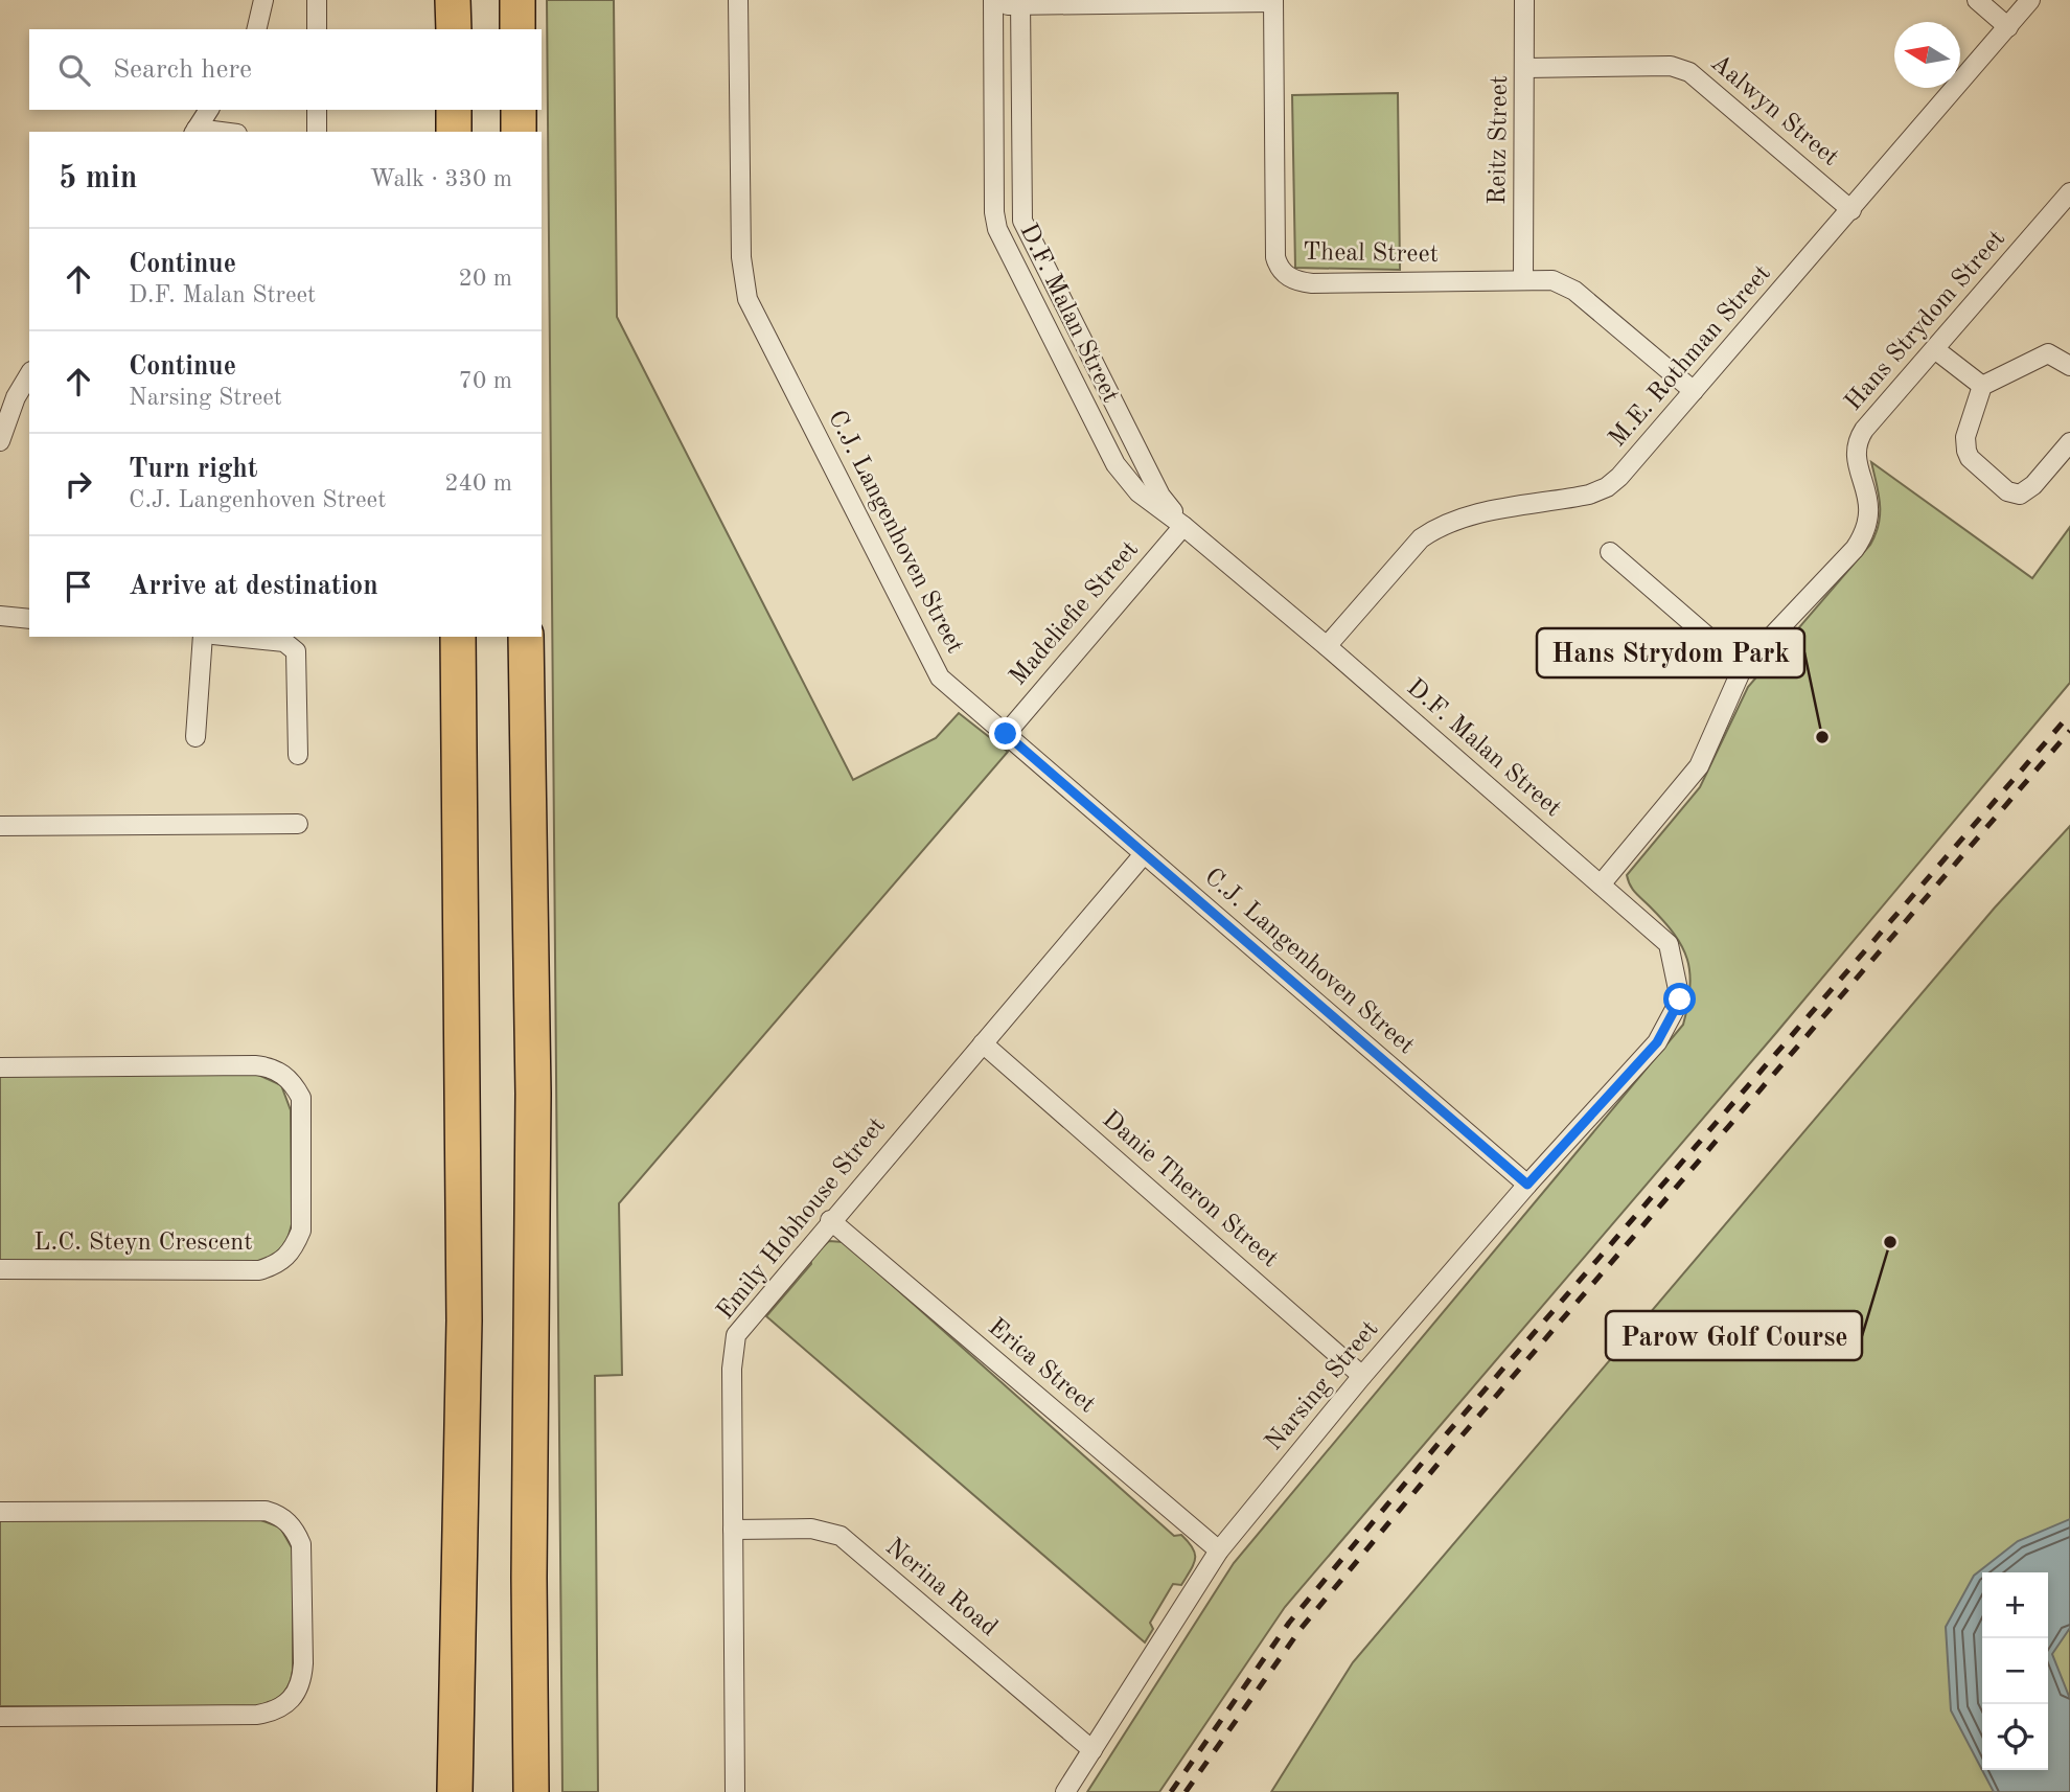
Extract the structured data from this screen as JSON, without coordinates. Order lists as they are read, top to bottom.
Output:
{
  "streets": {
    "street": [
      "Aalwyn Street",
      "Reitz Street",
      "Theal Street",
      "D.F. Malan Street",
      "Hans Strydom Street",
      "M.E. Rothman Street",
      "C.J. Langenhoven Street",
      "Madeliefie Street",
      "Danie Theron Street",
      "Emily Hobhouse Street",
      "L.C. Steyn Crescent",
      "Erica Street",
      "Narsing Street",
      "Nerina Road"
    ]
  },
  "crossings": [
    ["Aalwyn Street", "Reitz Street"],
    ["Aalwyn Street", "M.E. Rothman Street"],
    ["Reitz Street", "Theal Street"],
    ["Theal Street", "M.E. Rothman Street"],
    ["D.F. Malan Street", "Hans Strydom Street"],
    ["D.F. Malan Street", "M.E. Rothman Street"],
    ["D.F. Malan Street", "Madeliefie Street"],
    ["D.F. Malan Street", "Narsing Street"],
    ["C.J. Langenhoven Street", "Madeliefie Street"],
    ["C.J. Langenhoven Street", "Emily Hobhouse Street"],
    ["C.J. Langenhoven Street", "Narsing Street"],
    ["Danie Theron Street", "Emily Hobhouse Street"],
    ["Danie Theron Street", "Narsing Street"],
    ["Emily Hobhouse Street", "Erica Street"],
    ["Emily Hobhouse Street", "Nerina Road"],
    ["Erica Street", "Narsing Street"],
    ["Narsing Street", "Nerina Road"]
  ],
  "places": ["Hans Strydom Park", "Parow Golf Course"],
  "north": "left",
  "page": {
    "search": "Search here",
    "heading": ["5 min", "Walk · 330 m"],
    "list": [
      ["Continue", "D.F. Malan Street", "20 m"],
      ["Continue", "Narsing Street", "70 m"],
      ["Turn right", "C.J. Langenhoven Street", "240 m"],
      "Arrive at destination"
    ],
    "map_buttons": ["+", "−"]
  }
}
